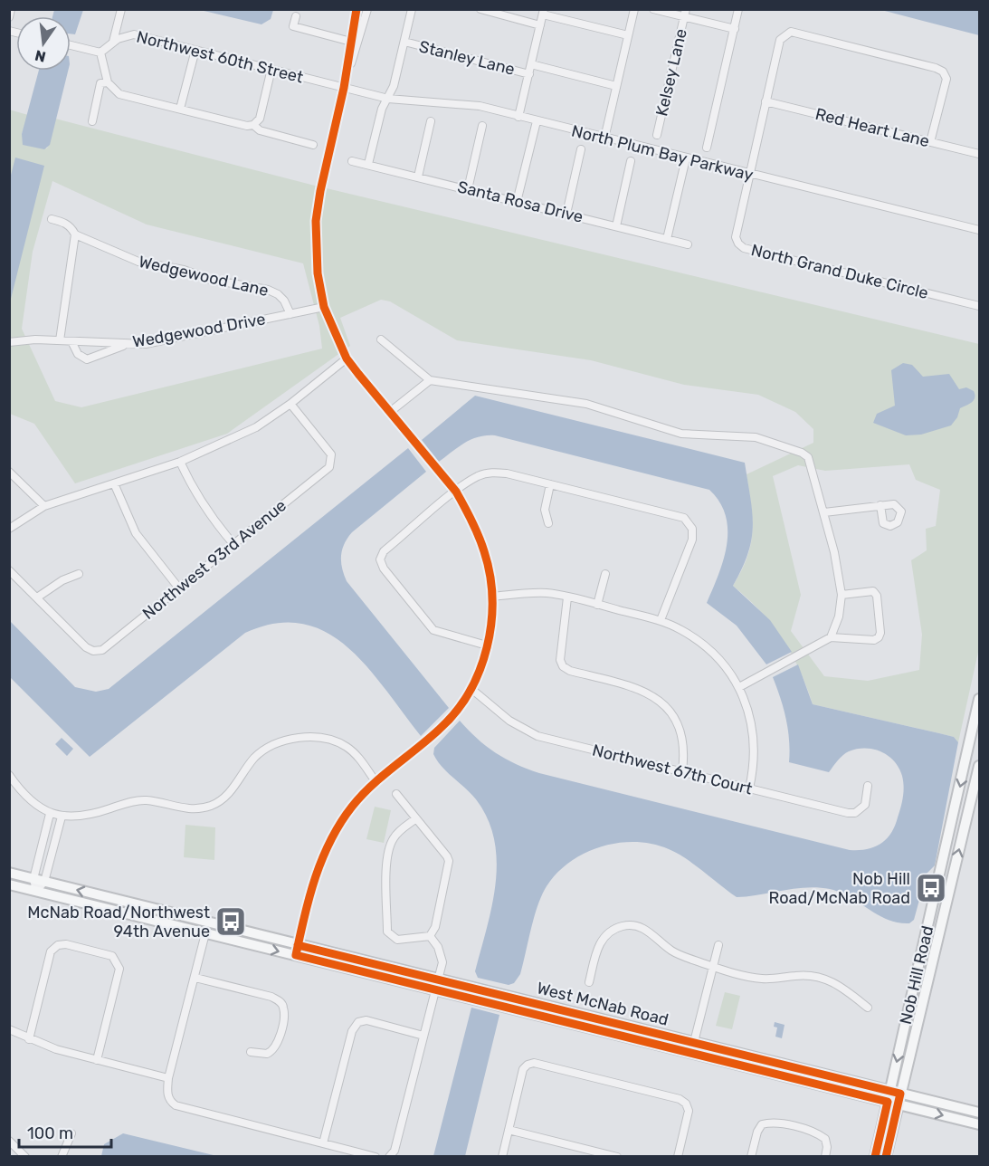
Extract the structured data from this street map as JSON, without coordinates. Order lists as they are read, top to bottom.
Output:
{
  "streets": {
    "main road": ["Nob Hill Road", "West McNab Road"],
    "street": [
      "Northwest 60th Street",
      "Stanley Lane",
      "Kelsey Lane",
      "Red Heart Lane",
      "North Plum Bay Parkway",
      "Santa Rosa Drive",
      "North Grand Duke Circle",
      "Wedgewood Lane",
      "Wedgewood Drive",
      "Northwest 93rd Avenue",
      "Northwest 67th Court"
    ]
  },
  "crossings": [
    ["Northwest 60th Street", "North Plum Bay Parkway"],
    ["North Plum Bay Parkway", "North Grand Duke Circle"],
    ["Wedgewood Lane", "Wedgewood Drive"],
    ["Nob Hill Road", "West McNab Road"]
  ],
  "places": {
    "bus stop": ["Nob Hill Road/McNab Road", "McNab Road/Northwest 94th Avenue"]
  },
  "scale_bar": "100 m",
  "north": "bottom"
}
